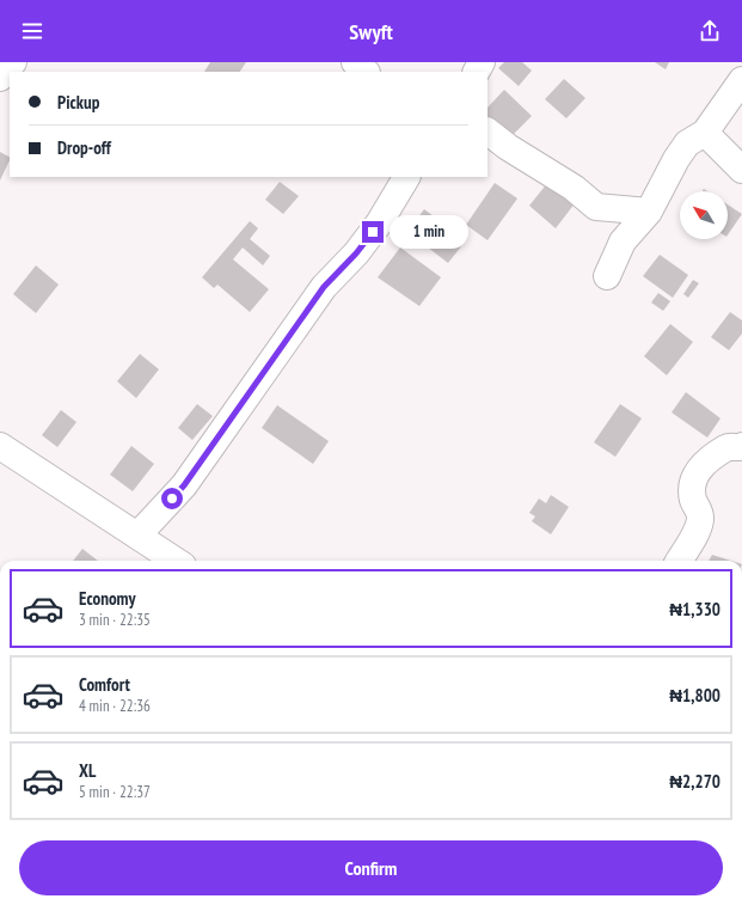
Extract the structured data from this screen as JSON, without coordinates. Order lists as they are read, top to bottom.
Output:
{
  "north": "top left",
  "page": {
    "header": "Swyft",
    "banner": ["Pickup", "Drop-off"],
    "bubble": "1 min",
    "list": [
      {
        "name": "Economy",
        "note": "3 min · 22:35",
        "value": "₦1,330"
      },
      {
        "name": "Comfort",
        "note": "4 min · 22:36",
        "value": "₦1,800"
      },
      {
        "name": "XL",
        "note": "5 min · 22:37",
        "value": "₦2,270"
      }
    ],
    "buttons": "Confirm"
  }
}
